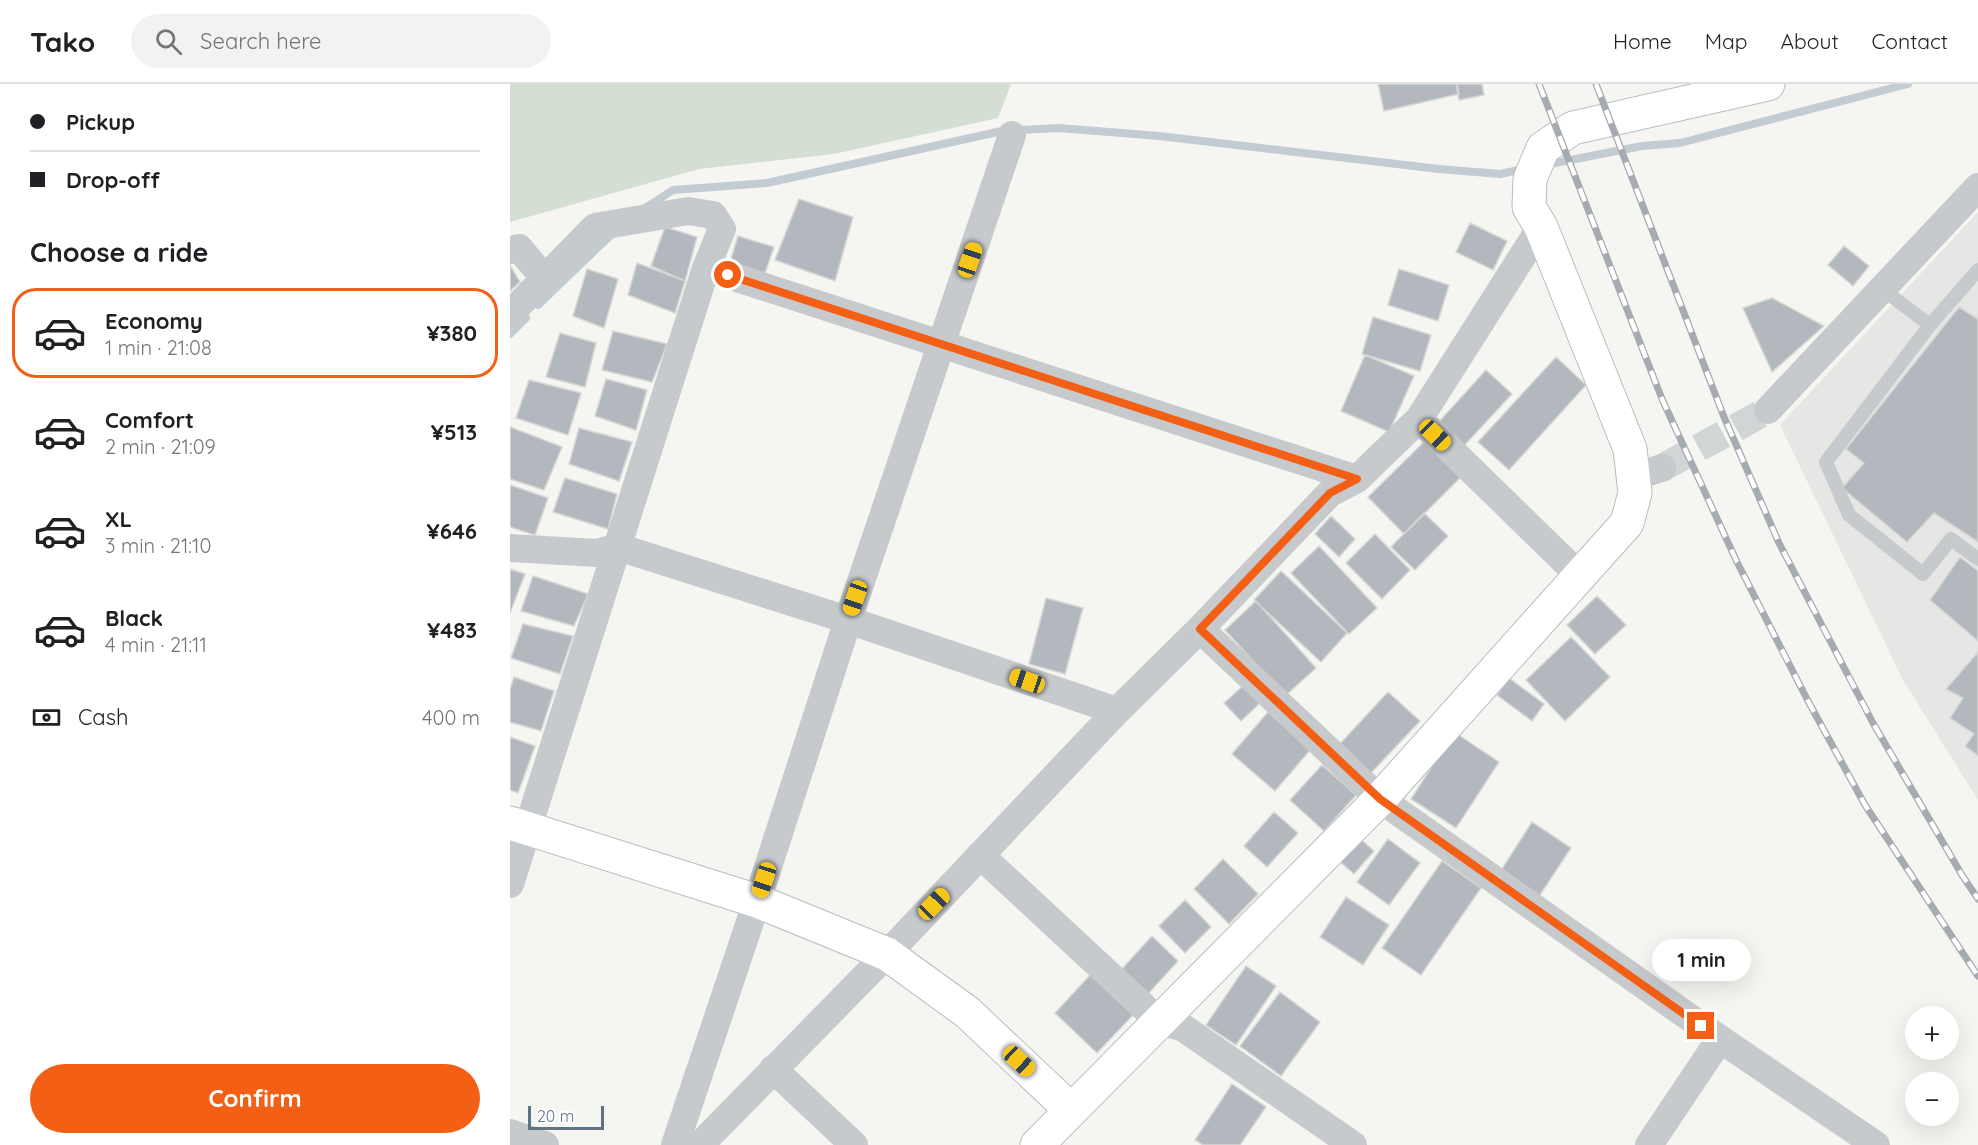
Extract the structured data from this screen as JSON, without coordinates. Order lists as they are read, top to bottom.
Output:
{
  "scale_bar": "20 m",
  "page": {
    "header": "Tako",
    "search": "Search here",
    "nav": [
      "Home",
      "Map",
      "About",
      "Contact"
    ],
    "banner": ["Pickup", "Drop-off"],
    "heading": "Choose a ride",
    "list": [
      {
        "name": "Economy",
        "note": "1 min · 21:08",
        "value": "¥380"
      },
      {
        "name": "Comfort",
        "note": "2 min · 21:09",
        "value": "¥513"
      },
      {
        "name": "XL",
        "note": "3 min · 21:10",
        "value": "¥646"
      },
      {
        "name": "Black",
        "note": "4 min · 21:11",
        "value": "¥483"
      }
    ],
    "pay": ["Cash", "400 m"],
    "bubble": "1 min",
    "map_buttons": ["+", "−"],
    "buttons": "Confirm",
    "scale": "20 m"
  }
}
